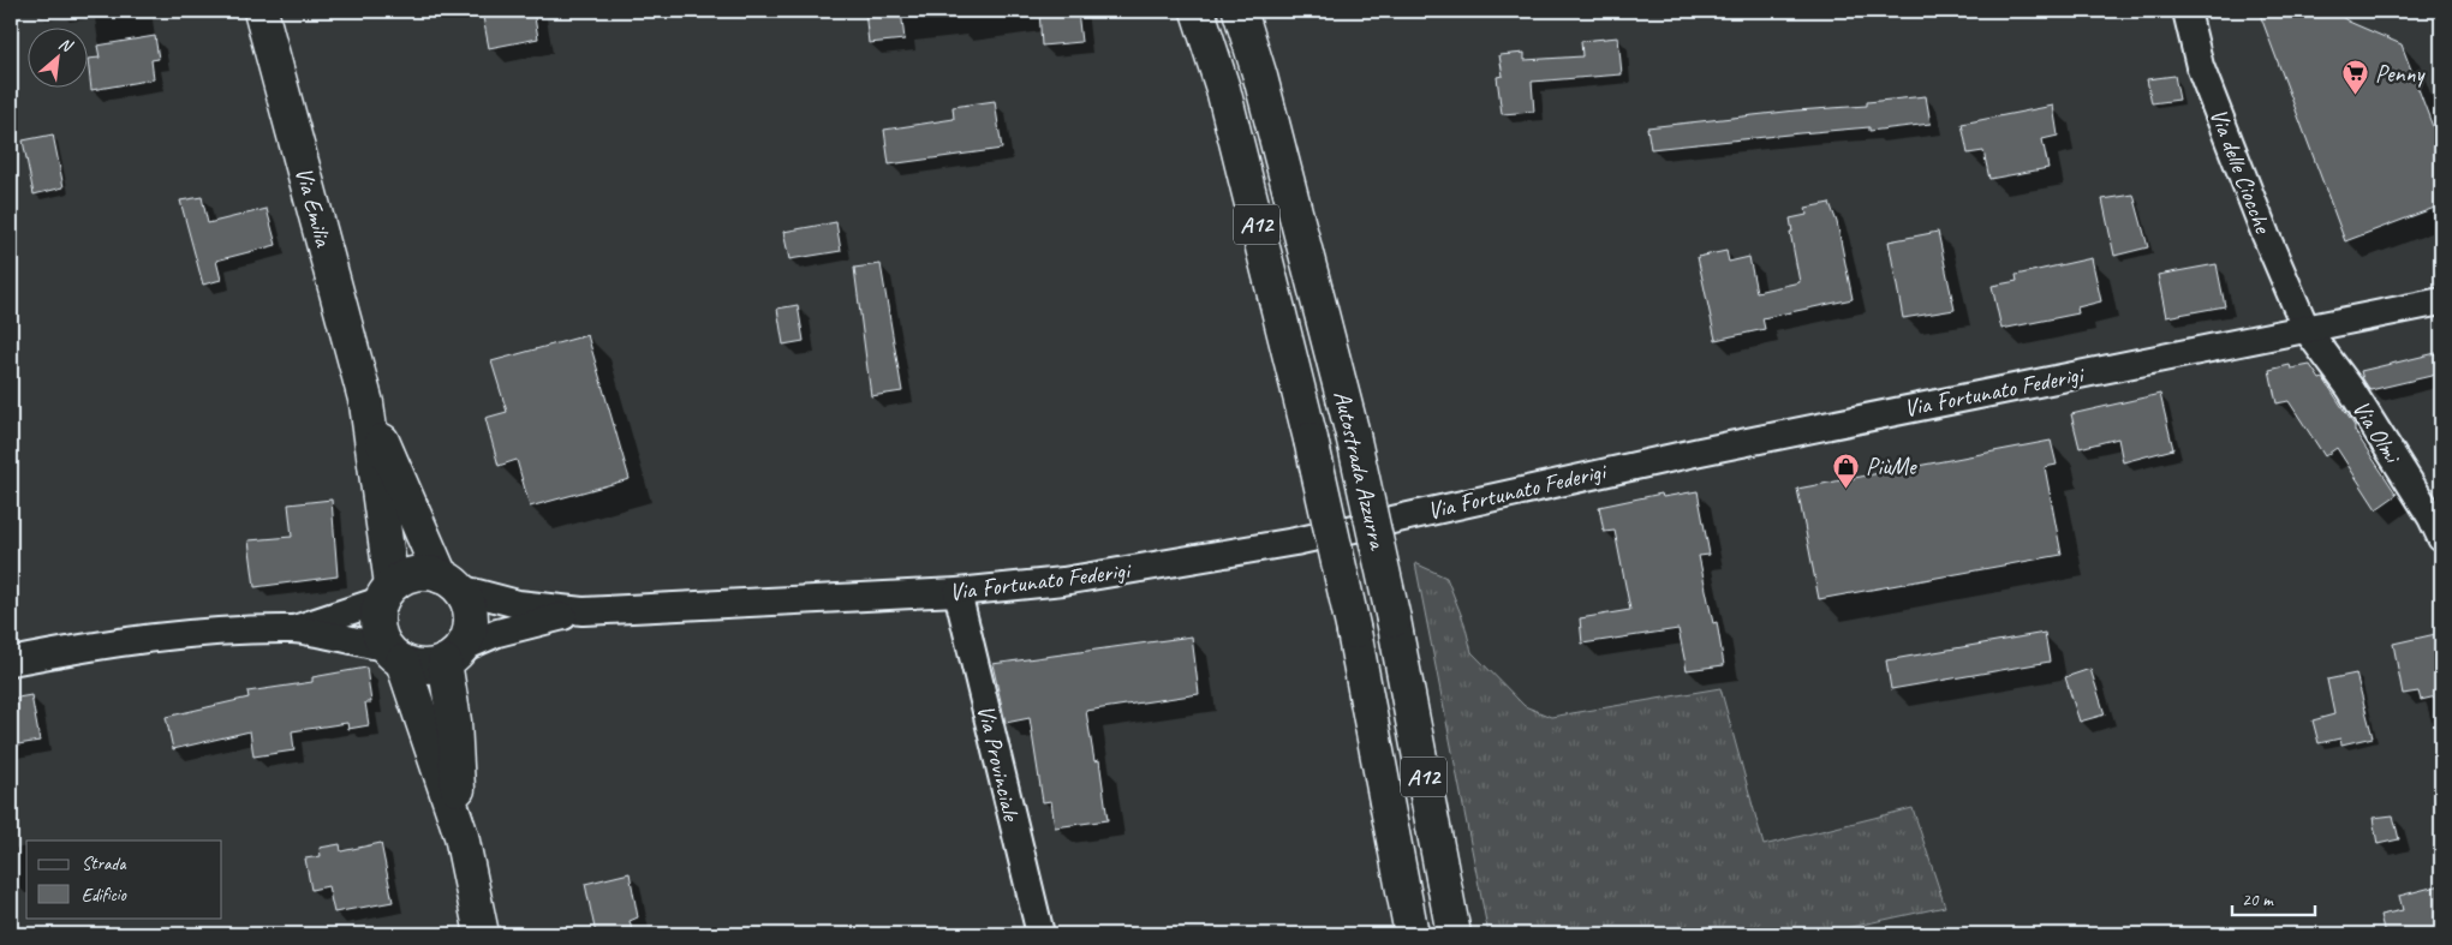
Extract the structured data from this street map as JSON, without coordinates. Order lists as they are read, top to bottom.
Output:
{
  "streets": {
    "main road": ["Via Emilia", "A12", "Autostrada Azzurra"],
    "street": [
      "Via delle Ciocche",
      "Via Fortunato Federigi",
      "Via Olmi",
      "Via Provinciale"
    ]
  },
  "crossings": [
    ["Via delle Ciocche", "Via Fortunato Federigi"],
    ["Via delle Ciocche", "Via Olmi"],
    ["Via Emilia", "Via Fortunato Federigi"],
    ["Via Fortunato Federigi", "Via Olmi"],
    ["Via Fortunato Federigi", "Via Provinciale"]
  ],
  "places": {
    "supermarket": ["Penny"],
    "shop": ["PiùMe"]
  },
  "legend": ["Strada", "Edificio"],
  "scale_bar": "20 m",
  "north": "top right"
}
